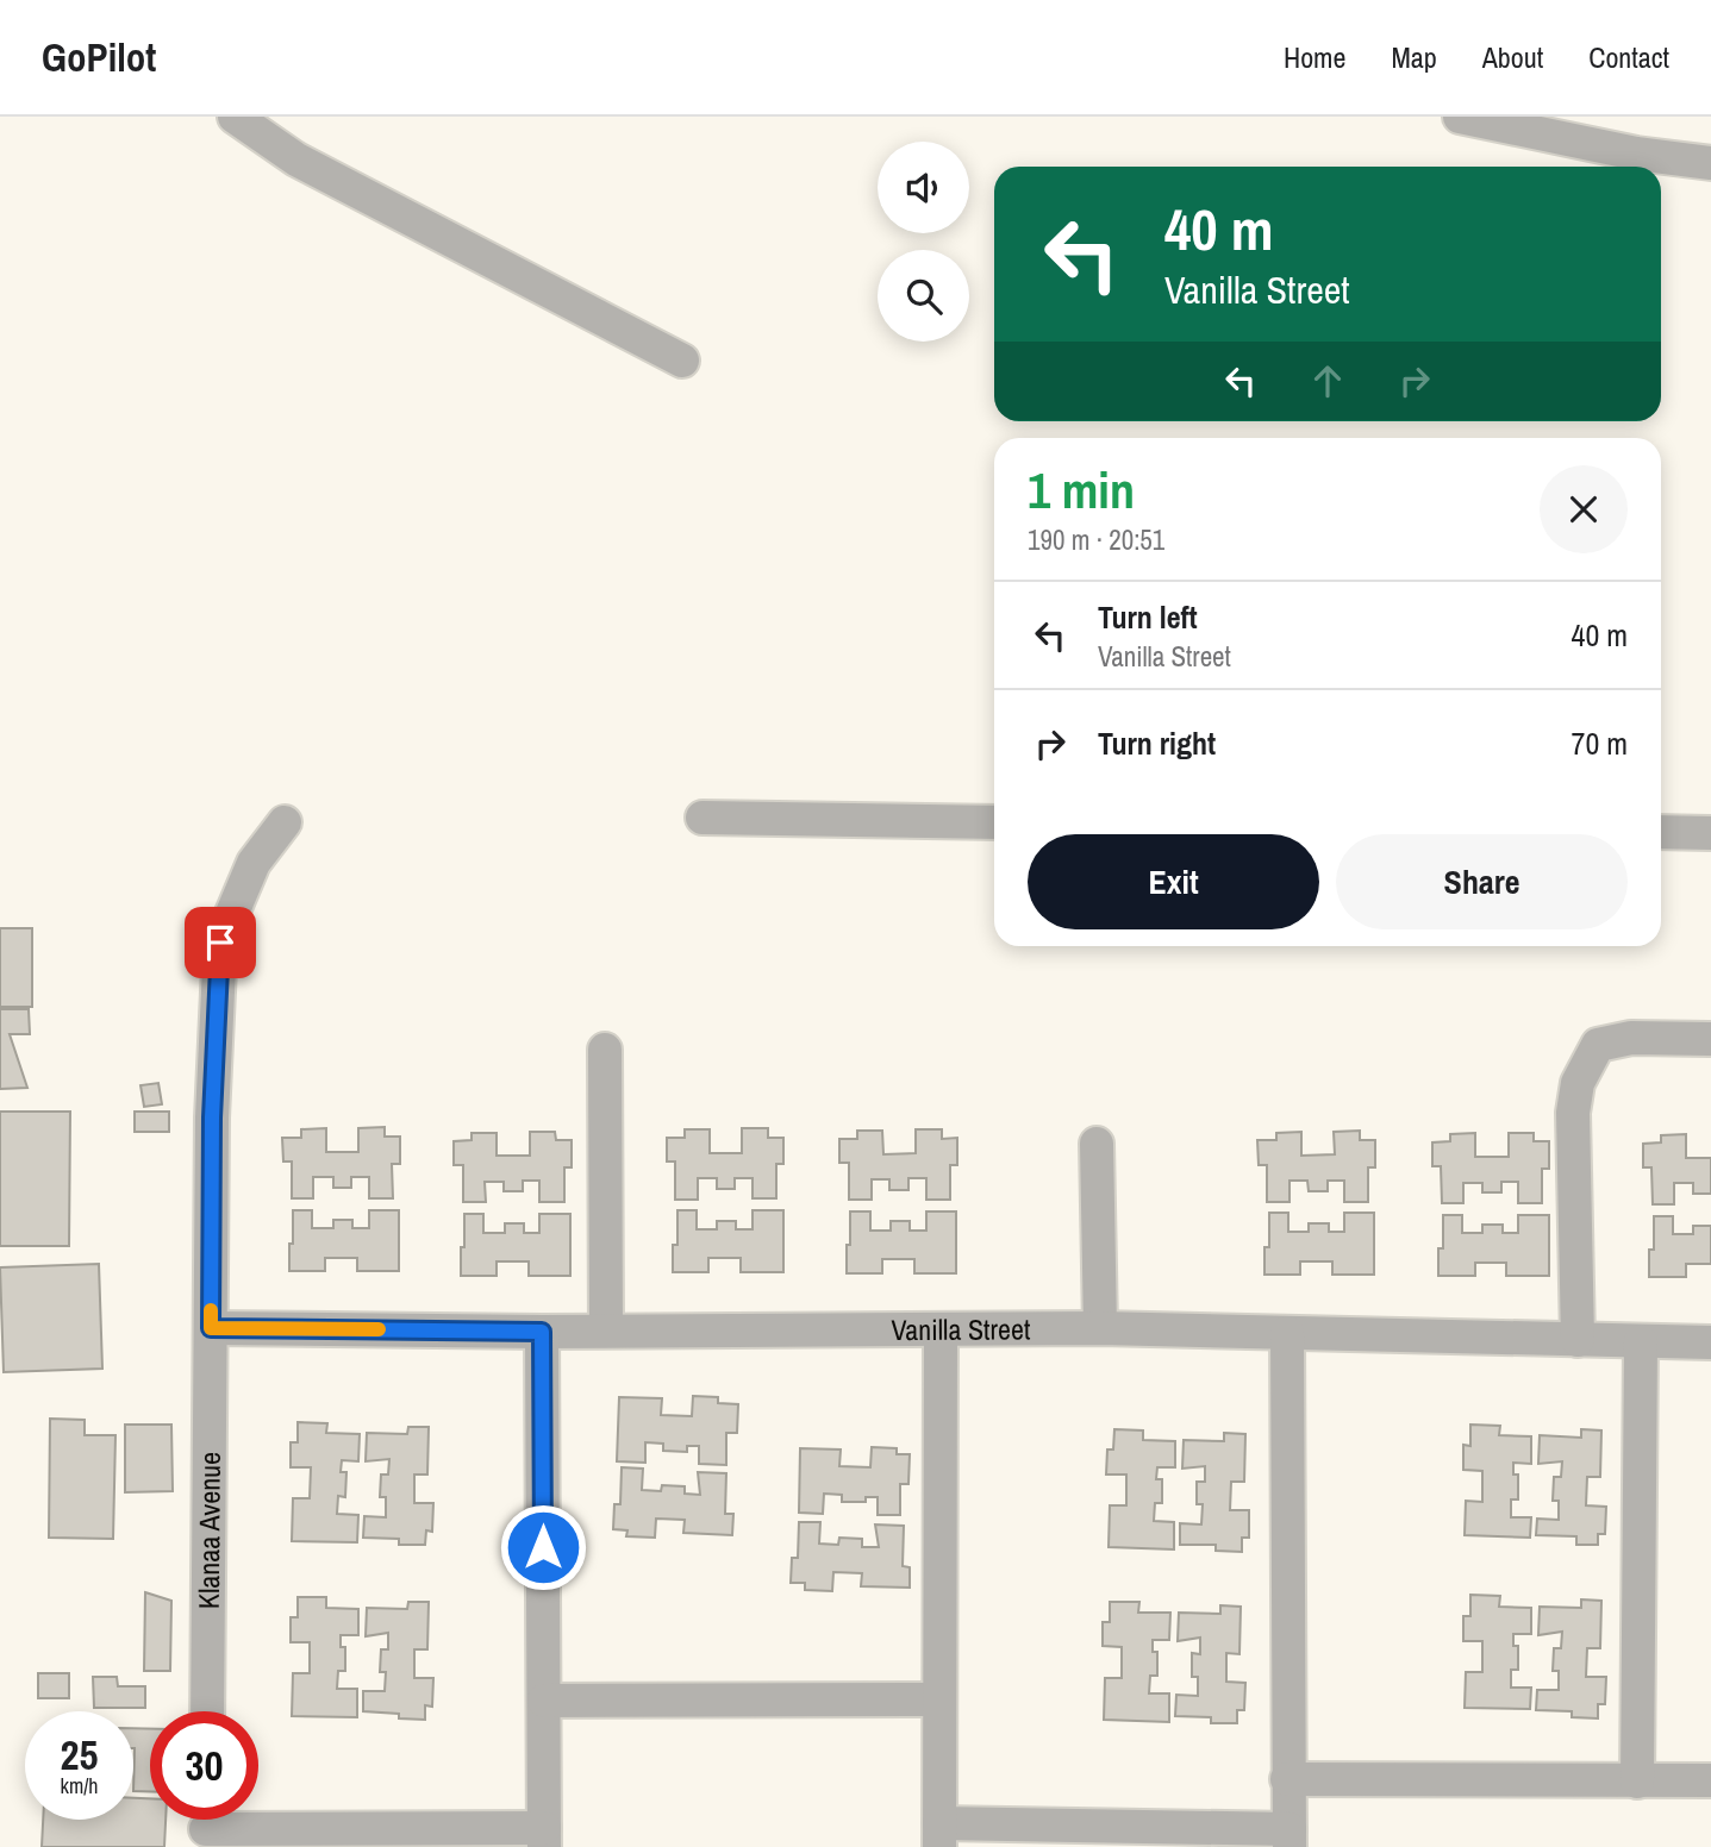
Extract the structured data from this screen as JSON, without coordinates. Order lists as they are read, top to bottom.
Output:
{
  "streets": {
    "street": ["Vanilla Street", "Klanaa Avenue"]
  },
  "crossings": [
    ["Vanilla Street", "Klanaa Avenue"]
  ],
  "page": {
    "header": "GoPilot",
    "nav": [
      "Home",
      "Map",
      "About",
      "Contact"
    ],
    "turn": ["40 m", "Vanilla Street"],
    "heading": ["1 min", "190 m · 20:51"],
    "list": [
      {
        "name": "Turn left",
        "note": "Vanilla Street",
        "value": "40 m"
      },
      {
        "name": "Turn right",
        "value": "70 m"
      }
    ],
    "buttons": ["Exit", "Share"],
    "speed": "25 km/h",
    "limit": "30"
  }
}
